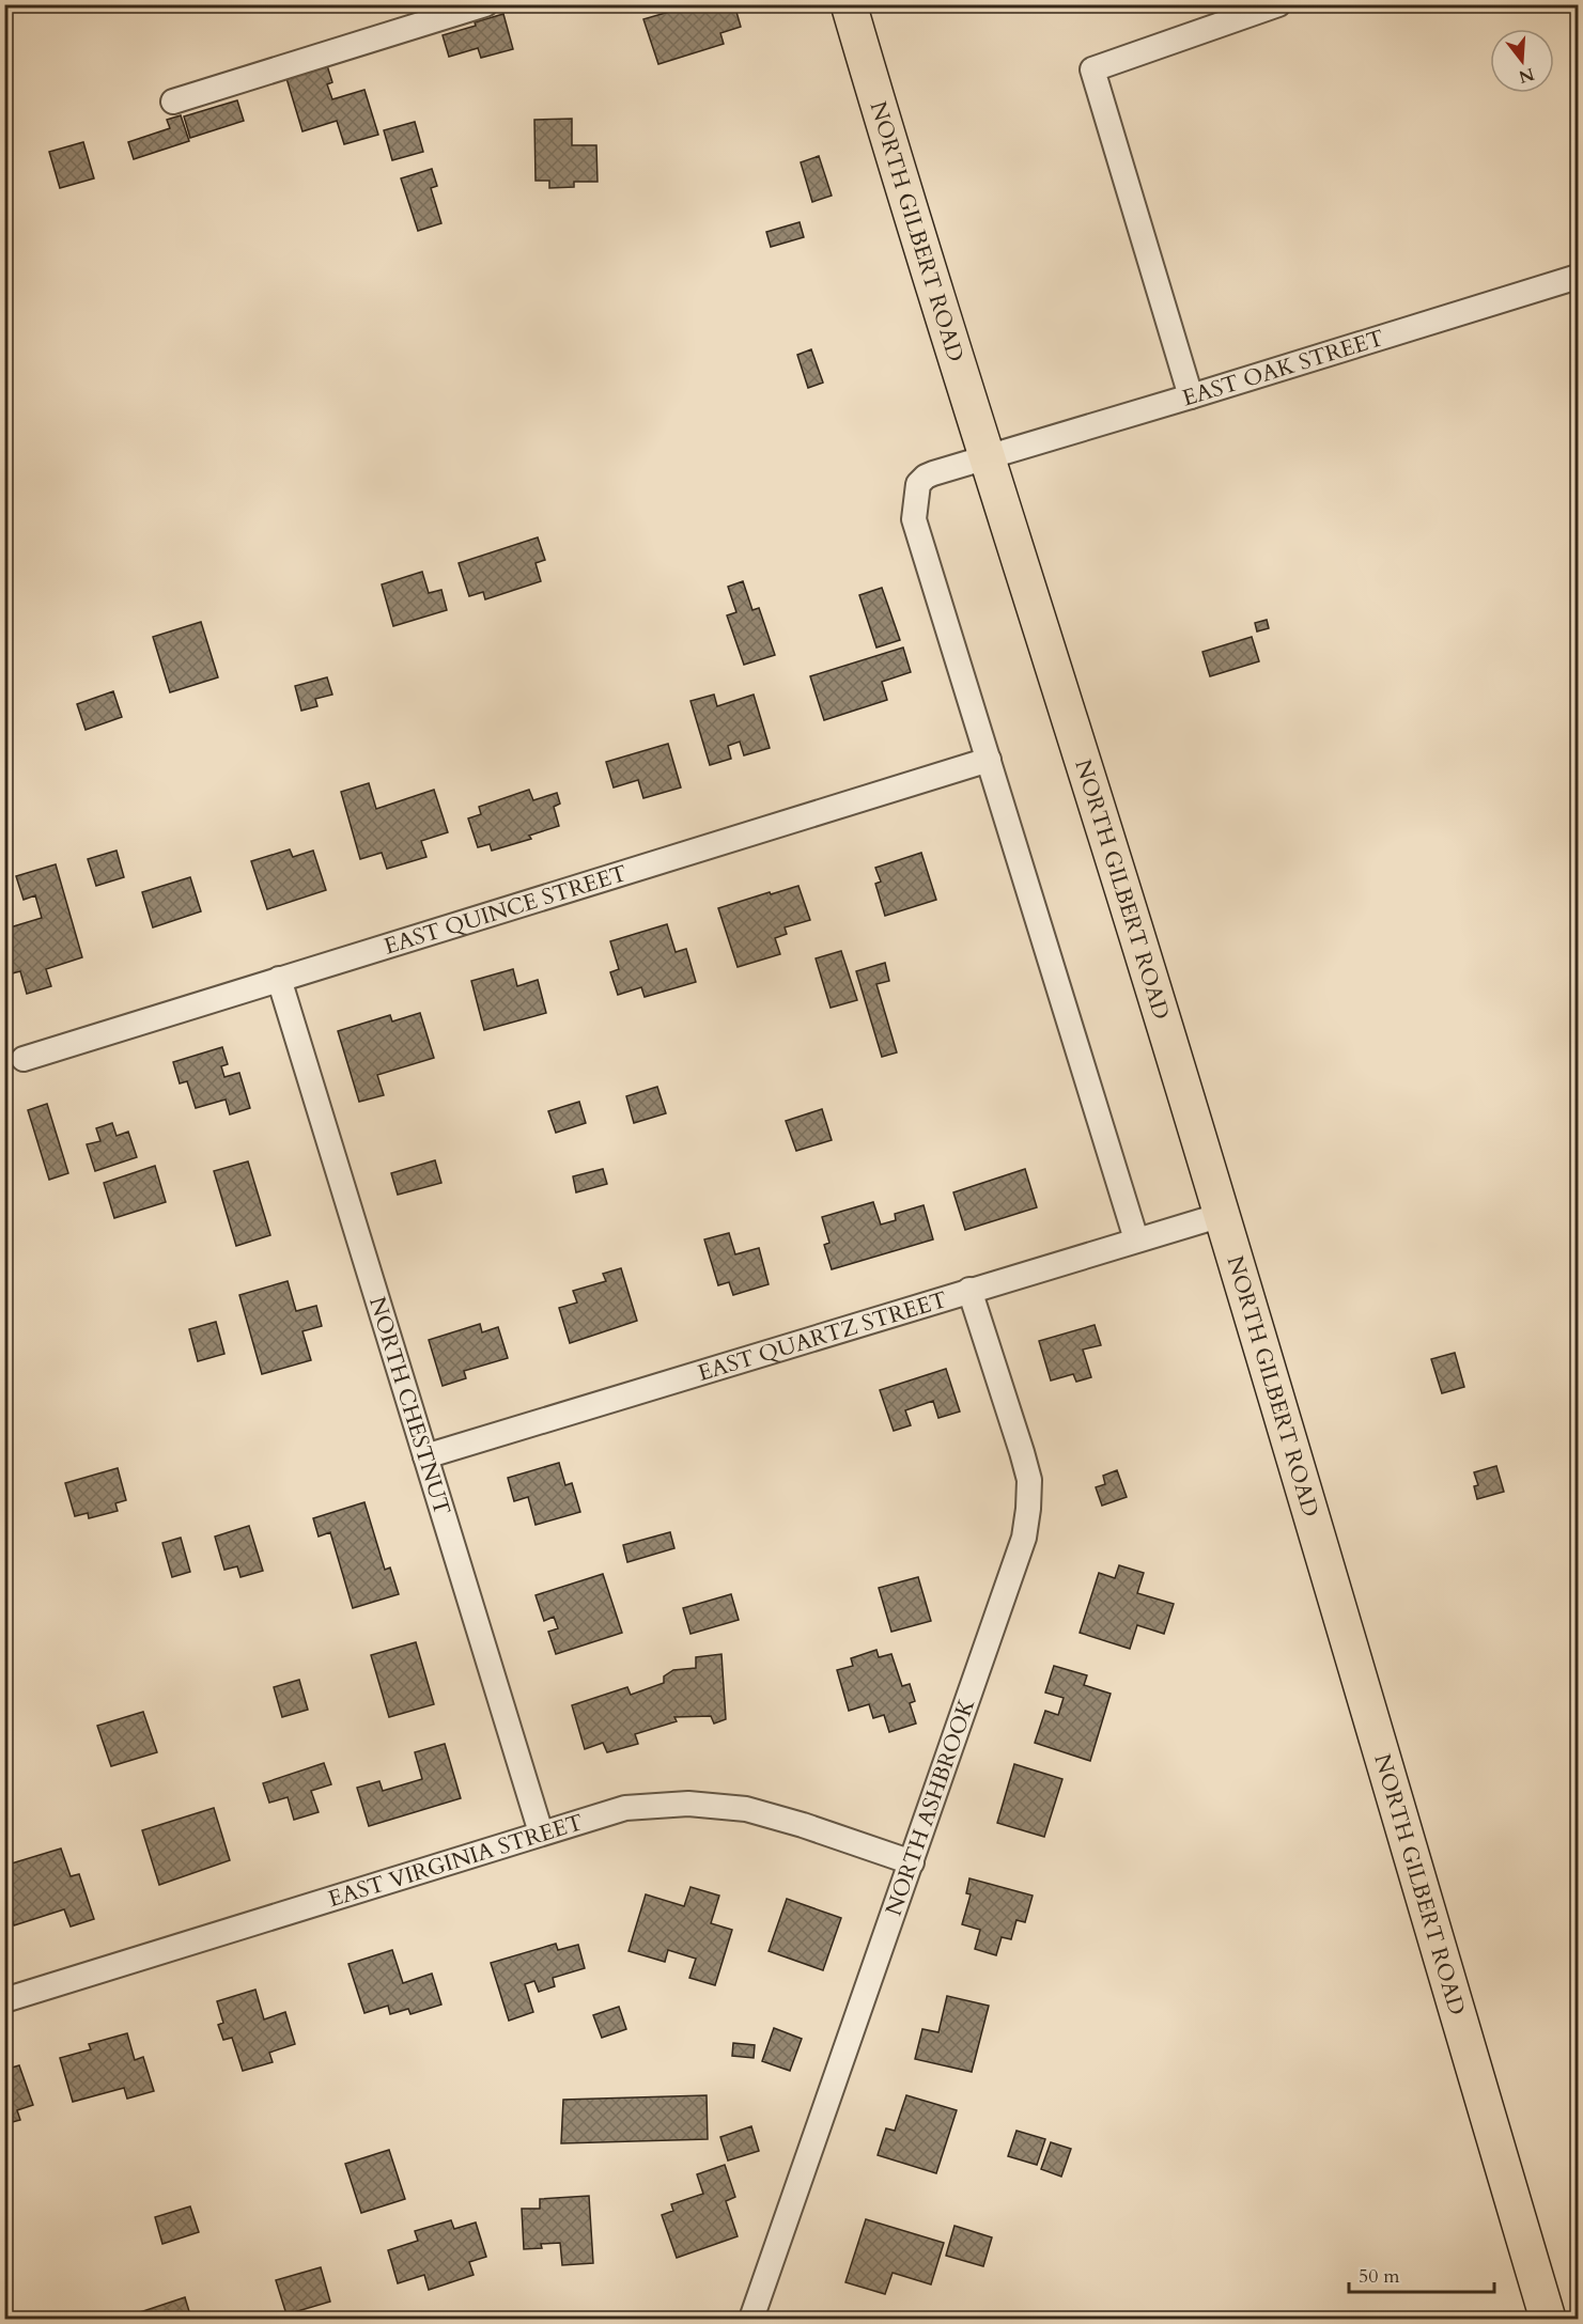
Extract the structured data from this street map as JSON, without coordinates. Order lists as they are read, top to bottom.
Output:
{
  "streets": {
    "main road": ["NORTH GILBERT ROAD"],
    "street": [
      "EAST OAK STREET",
      "EAST QUINCE STREET",
      "EAST QUARTZ STREET",
      "NORTH CHESTNUT",
      "NORTH ASHBROOK",
      "EAST VIRGINIA STREET"
    ]
  },
  "crossings": [
    ["NORTH GILBERT ROAD", "EAST OAK STREET"],
    ["NORTH GILBERT ROAD", "EAST QUARTZ STREET"],
    ["EAST QUINCE STREET", "NORTH CHESTNUT"],
    ["EAST QUARTZ STREET", "NORTH CHESTNUT"],
    ["EAST QUARTZ STREET", "NORTH ASHBROOK"],
    ["NORTH CHESTNUT", "EAST VIRGINIA STREET"],
    ["NORTH ASHBROOK", "EAST VIRGINIA STREET"]
  ],
  "scale_bar": "50 m",
  "north": "bottom"
}
